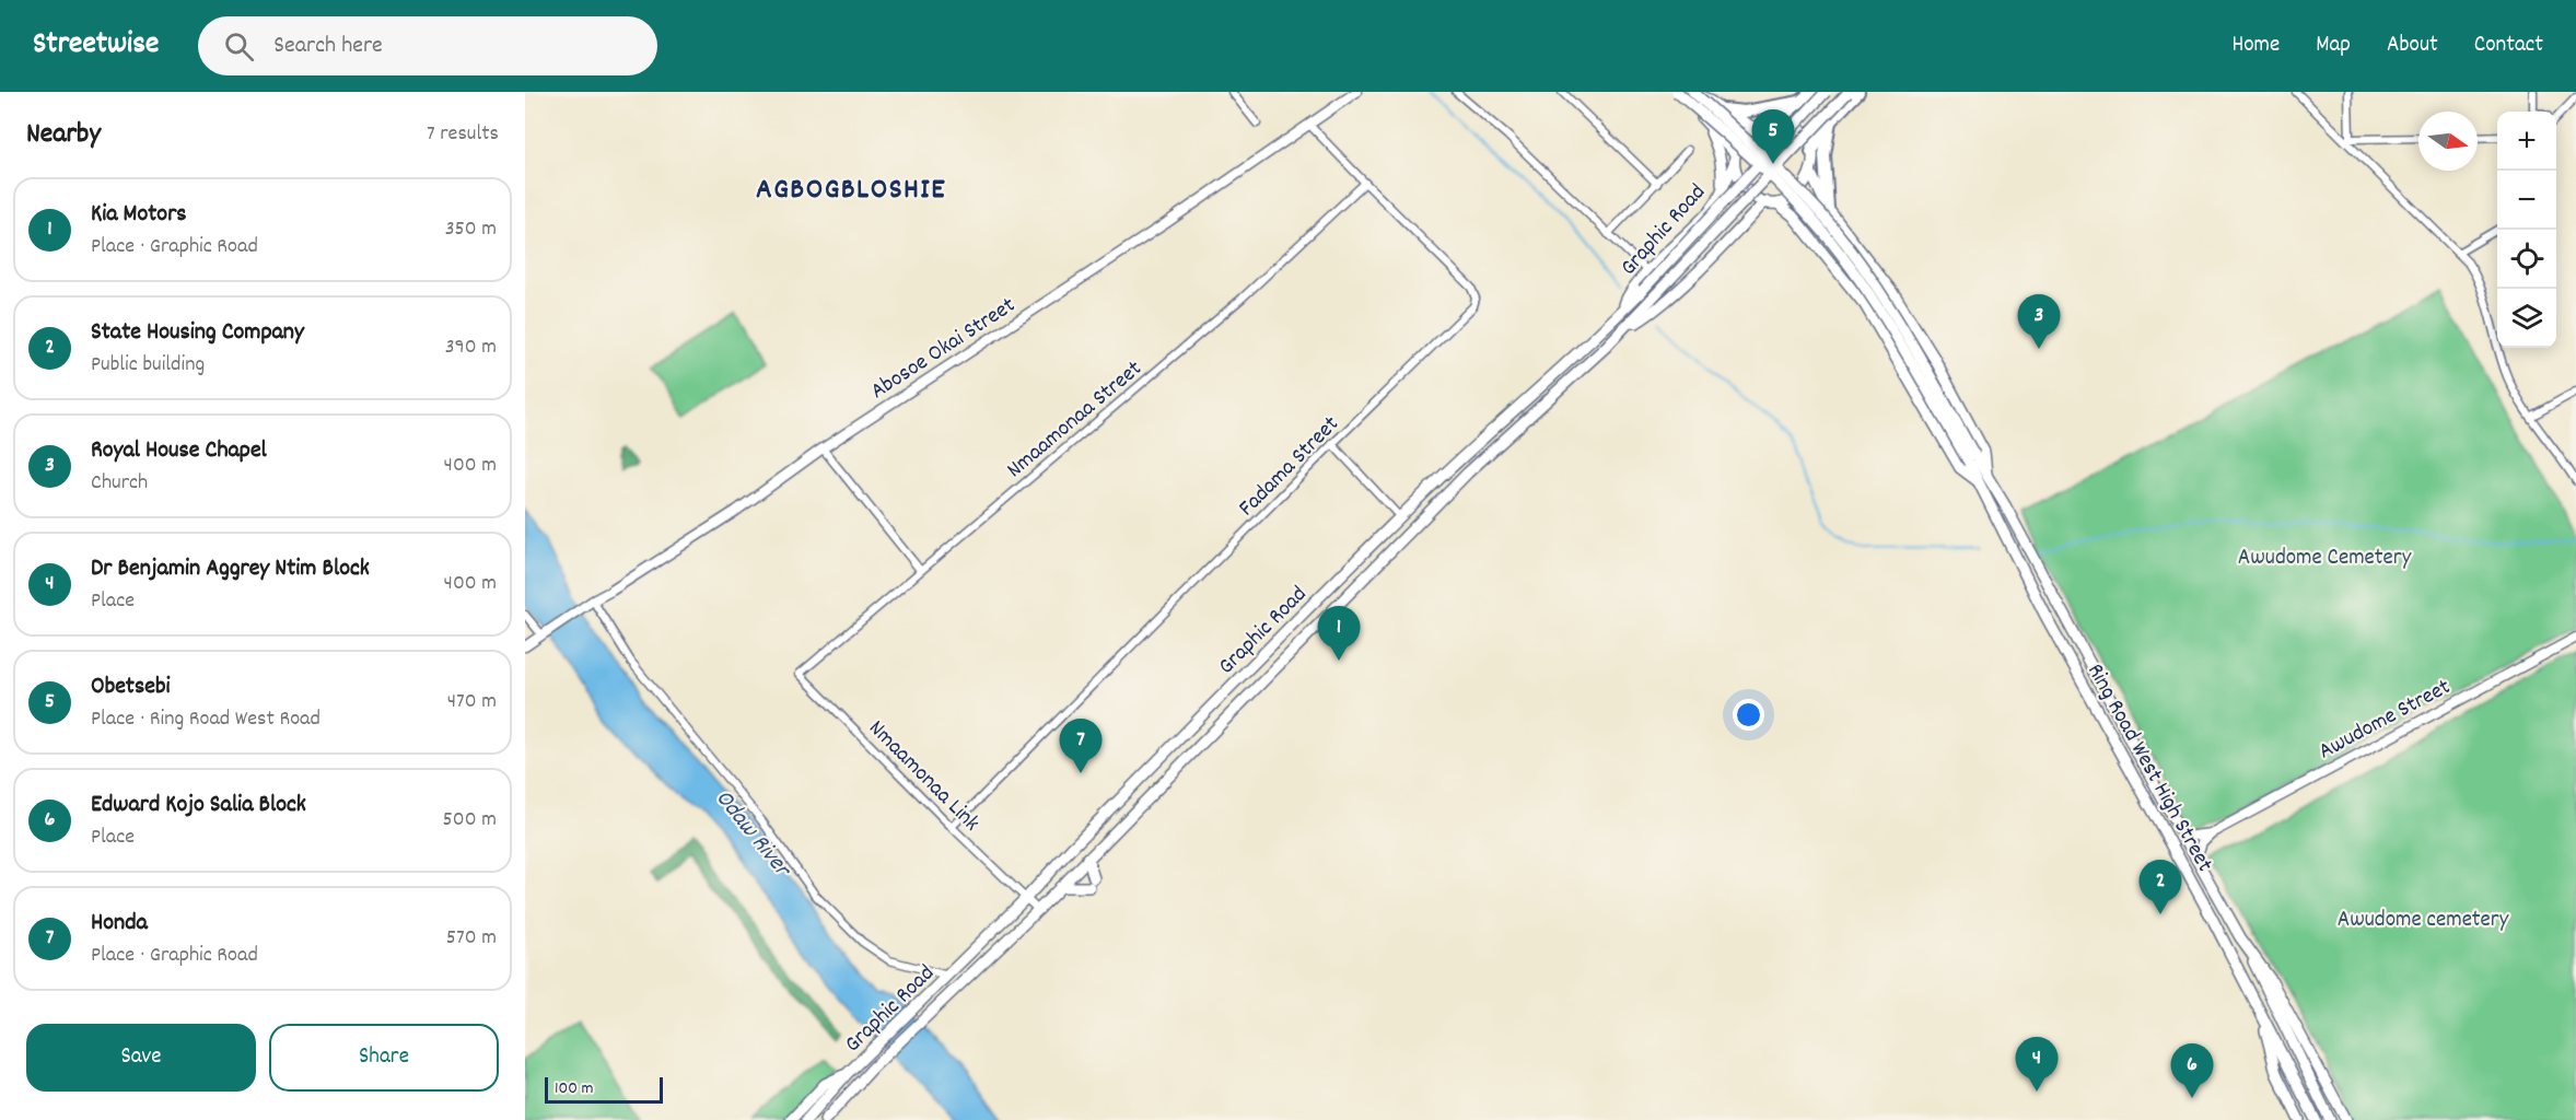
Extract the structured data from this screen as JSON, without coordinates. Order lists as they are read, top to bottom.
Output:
{
  "streets": {
    "main road": ["Graphic Road", "Ring Road West High Street"],
    "street": [
      "Abosoe Okai Street",
      "Nmaamonaa Street",
      "Fadama Street",
      "Awudome Street",
      "Nmaamonaa Link"
    ]
  },
  "crossings": [
    ["Graphic Road", "Nmaamonaa Link"],
    ["Abosoe Okai Street", "Fadama Street"],
    ["Nmaamonaa Street", "Fadama Street"],
    ["Nmaamonaa Street", "Nmaamonaa Link"],
    ["Fadama Street", "Nmaamonaa Link"],
    ["Awudome Street", "Ring Road West High Street"]
  ],
  "districts": ["AGBOGBLOSHIE"],
  "water": ["Odaw River"],
  "parks": ["Awudome Cemetery", "Awudome cemetery"],
  "scale_bar": "100 m",
  "north": "right",
  "page": {
    "header": "Streetwise",
    "search": "Search here",
    "nav": [
      "Home",
      "Map",
      "About",
      "Contact"
    ],
    "heading": ["Nearby", "7 results"],
    "pins": [
      "5",
      "3",
      "1",
      "7",
      "2",
      "4",
      "6"
    ],
    "map_buttons": ["+", "−"],
    "list": [
      {
        "mark": "1",
        "name": "Kia Motors",
        "note": "Place · Graphic Road",
        "value": "350 m"
      },
      {
        "mark": "2",
        "name": "State Housing Company",
        "note": "Public building",
        "value": "390 m"
      },
      {
        "mark": "3",
        "name": "Royal House Chapel",
        "note": "Church",
        "value": "400 m"
      },
      {
        "mark": "4",
        "name": "Dr Benjamin Aggrey Ntim Block",
        "note": "Place",
        "value": "400 m"
      },
      {
        "mark": "5",
        "name": "Obetsebi",
        "note": "Place · Ring Road West Road",
        "value": "470 m"
      },
      {
        "mark": "6",
        "name": "Edward Kojo Salia Block",
        "note": "Place",
        "value": "500 m"
      },
      {
        "mark": "7",
        "name": "Honda",
        "note": "Place · Graphic Road",
        "value": "570 m"
      }
    ],
    "buttons": ["Save", "Share"],
    "scale": "100 m"
  }
}
